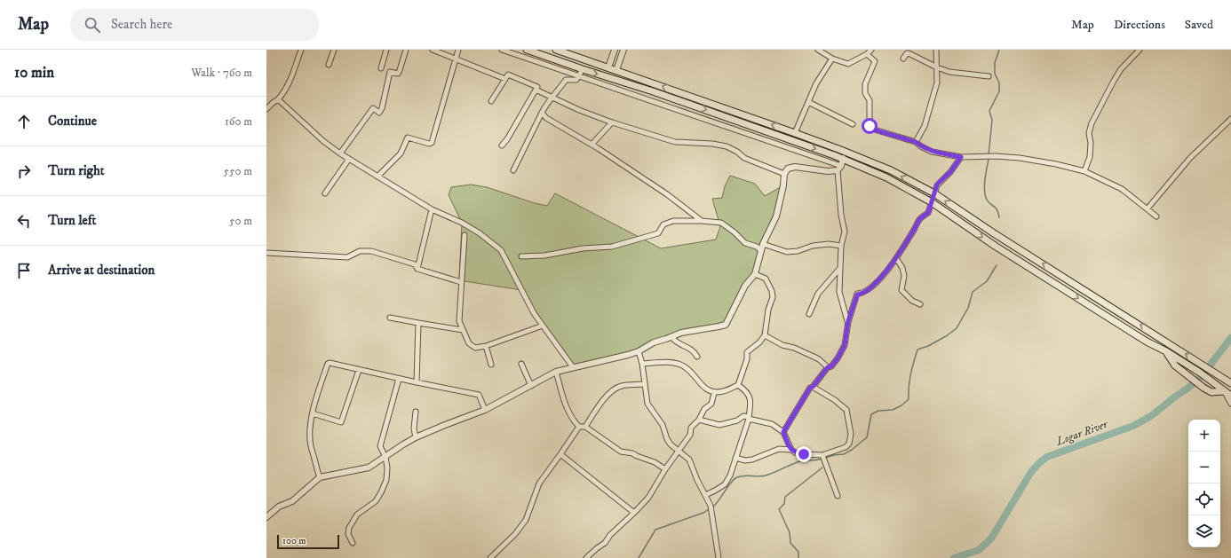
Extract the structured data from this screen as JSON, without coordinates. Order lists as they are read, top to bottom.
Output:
{
  "water": ["Logar River"],
  "scale_bar": "100 m",
  "page": {
    "header": "Map",
    "search": "Search here",
    "nav": ["Map", "Directions", "Saved"],
    "heading": ["10 min", "Walk · 760 m"],
    "list": [
      ["Continue", "160 m"],
      ["Turn right", "550 m"],
      ["Turn left", "50 m"],
      "Arrive at destination"
    ],
    "map_buttons": ["+", "−"],
    "scale": "100 m"
  }
}
